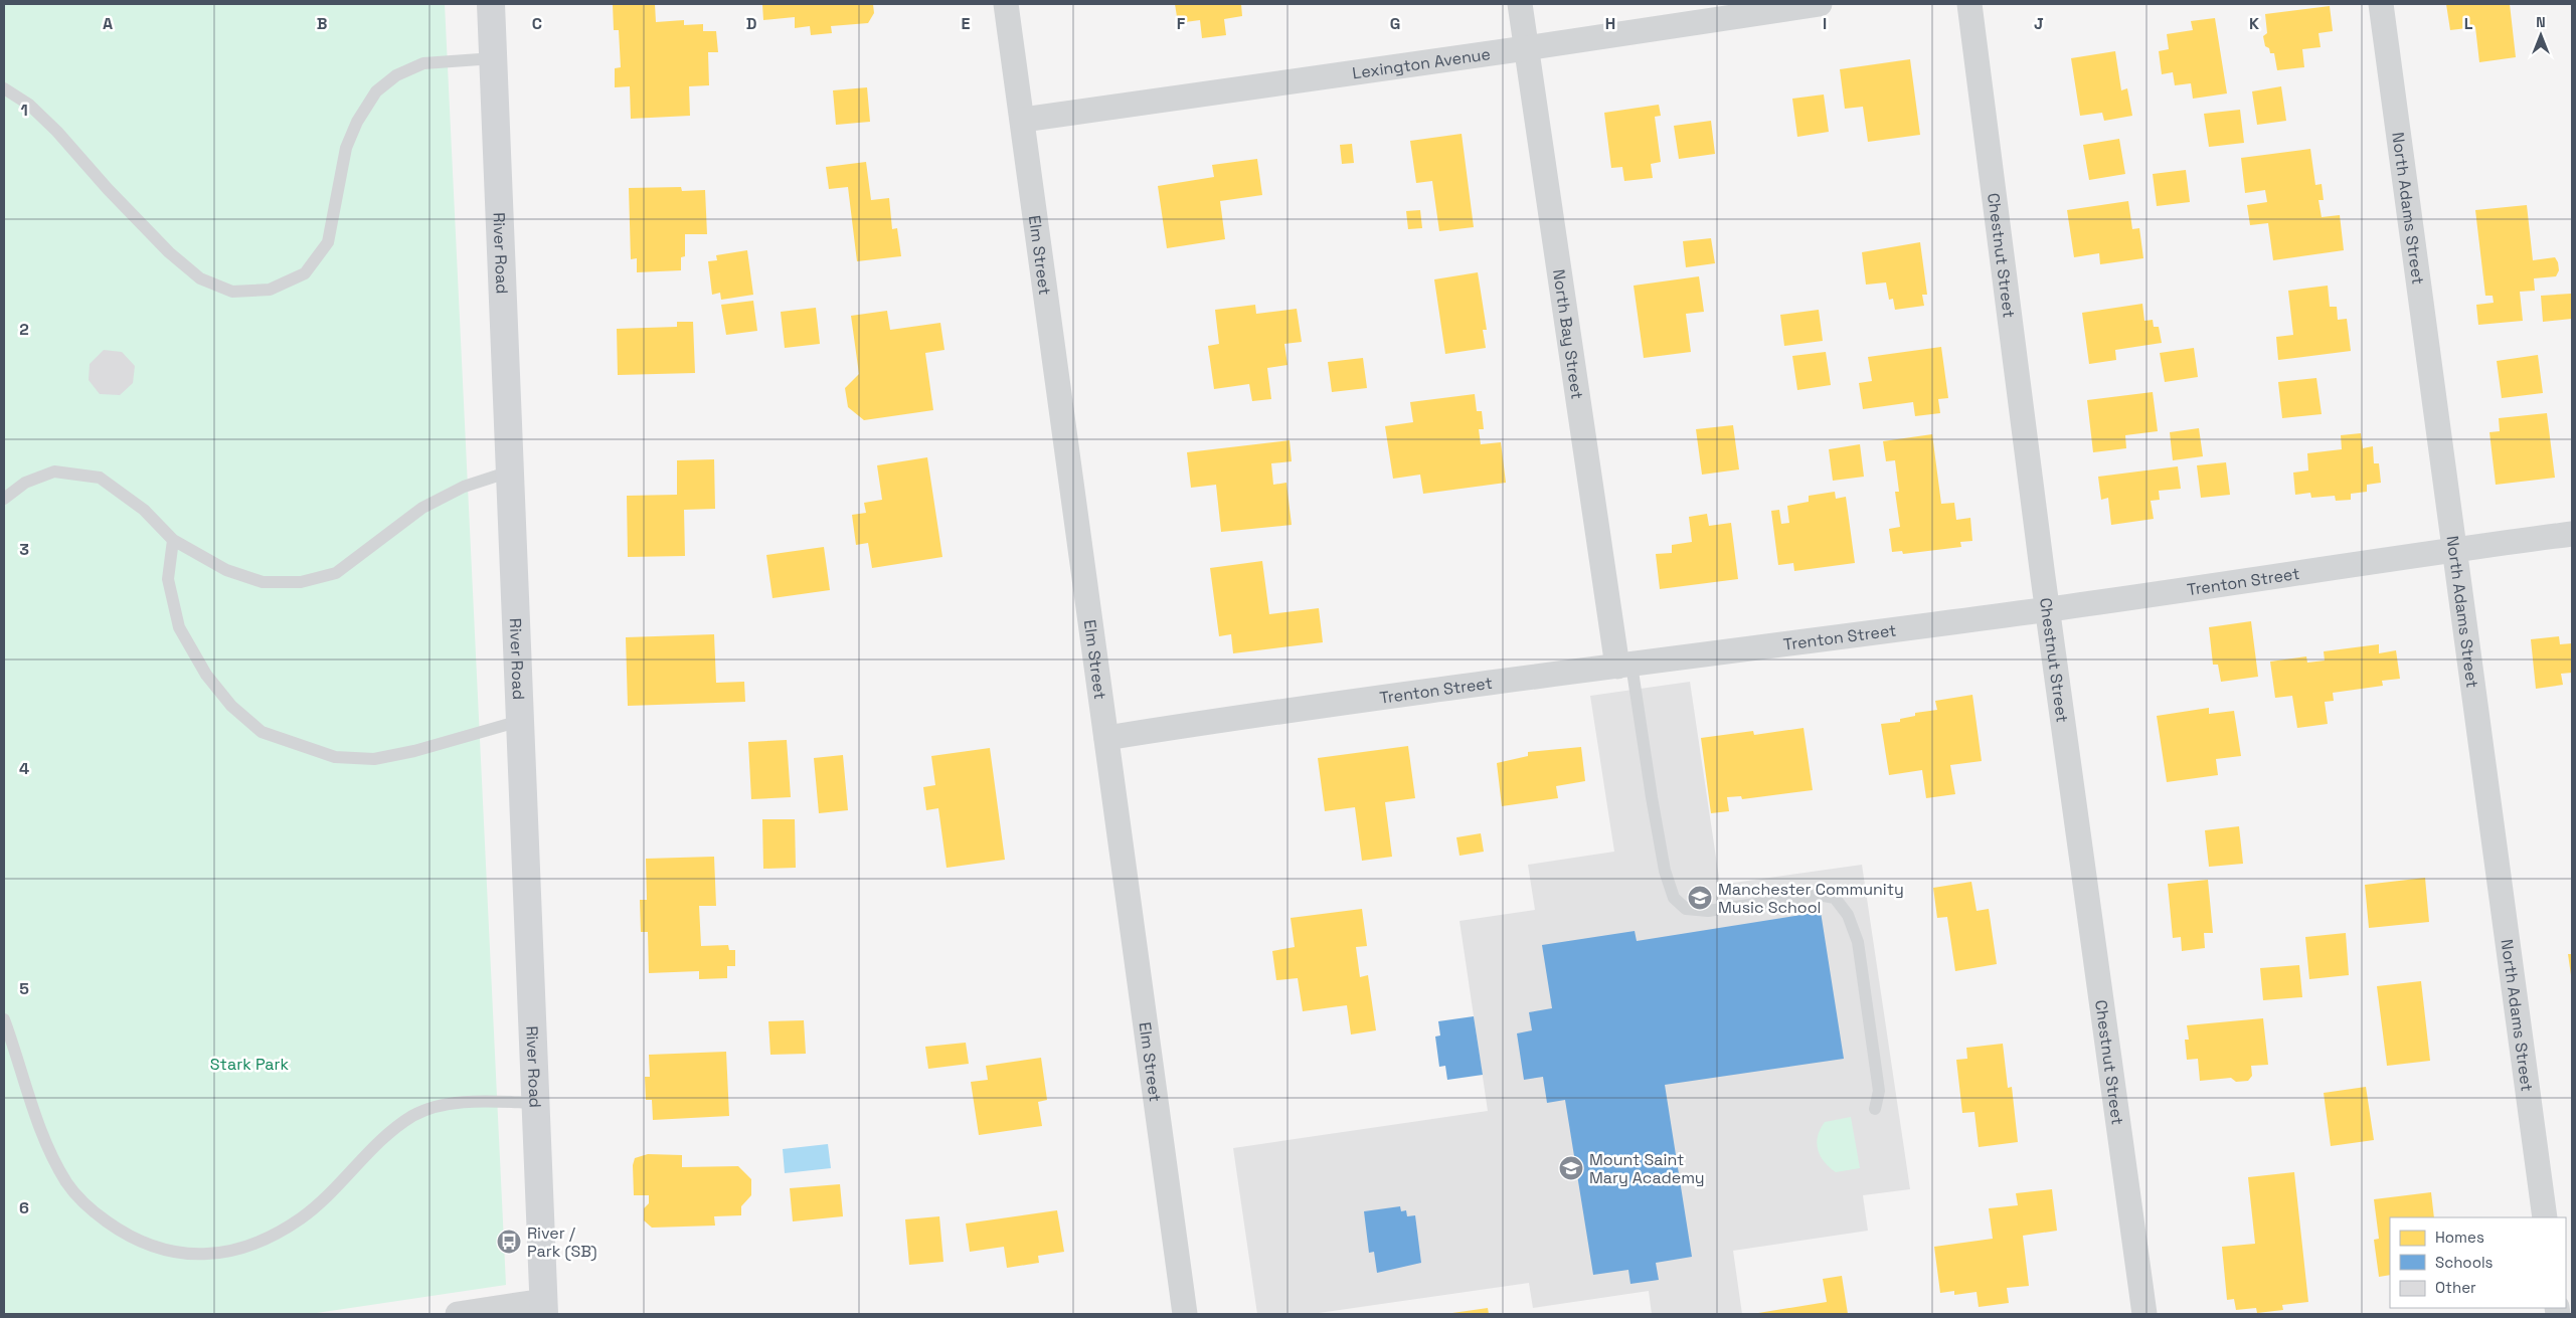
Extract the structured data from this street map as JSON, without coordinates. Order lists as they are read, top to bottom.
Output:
{
  "streets": {
    "street": [
      "Lexington Avenue",
      "North Adams Street",
      "River Road",
      "Elm Street",
      "Chestnut Street",
      "North Bay Street",
      "Trenton Street"
    ]
  },
  "crossings": [
    ["Lexington Avenue", "Elm Street"],
    ["Lexington Avenue", "North Bay Street"],
    ["North Adams Street", "Trenton Street"],
    ["Elm Street", "Trenton Street"],
    ["Chestnut Street", "Trenton Street"],
    ["North Bay Street", "Trenton Street"]
  ],
  "parks": ["Stark Park"],
  "places": {
    "school or university": ["Manchester Community Music School", "Mount Saint Mary Academy"],
    "bus stop": ["River / Park (SB)"]
  },
  "legend": ["Homes", "Schools", "Other"],
  "north": "top",
  "grid": {
    "columns": [
      "A",
      "B",
      "C",
      "D",
      "E",
      "F",
      "G",
      "H",
      "I",
      "J",
      "K",
      "L"
    ],
    "rows": [
      "1",
      "2",
      "3",
      "4",
      "5",
      "6"
    ]
  }
}
